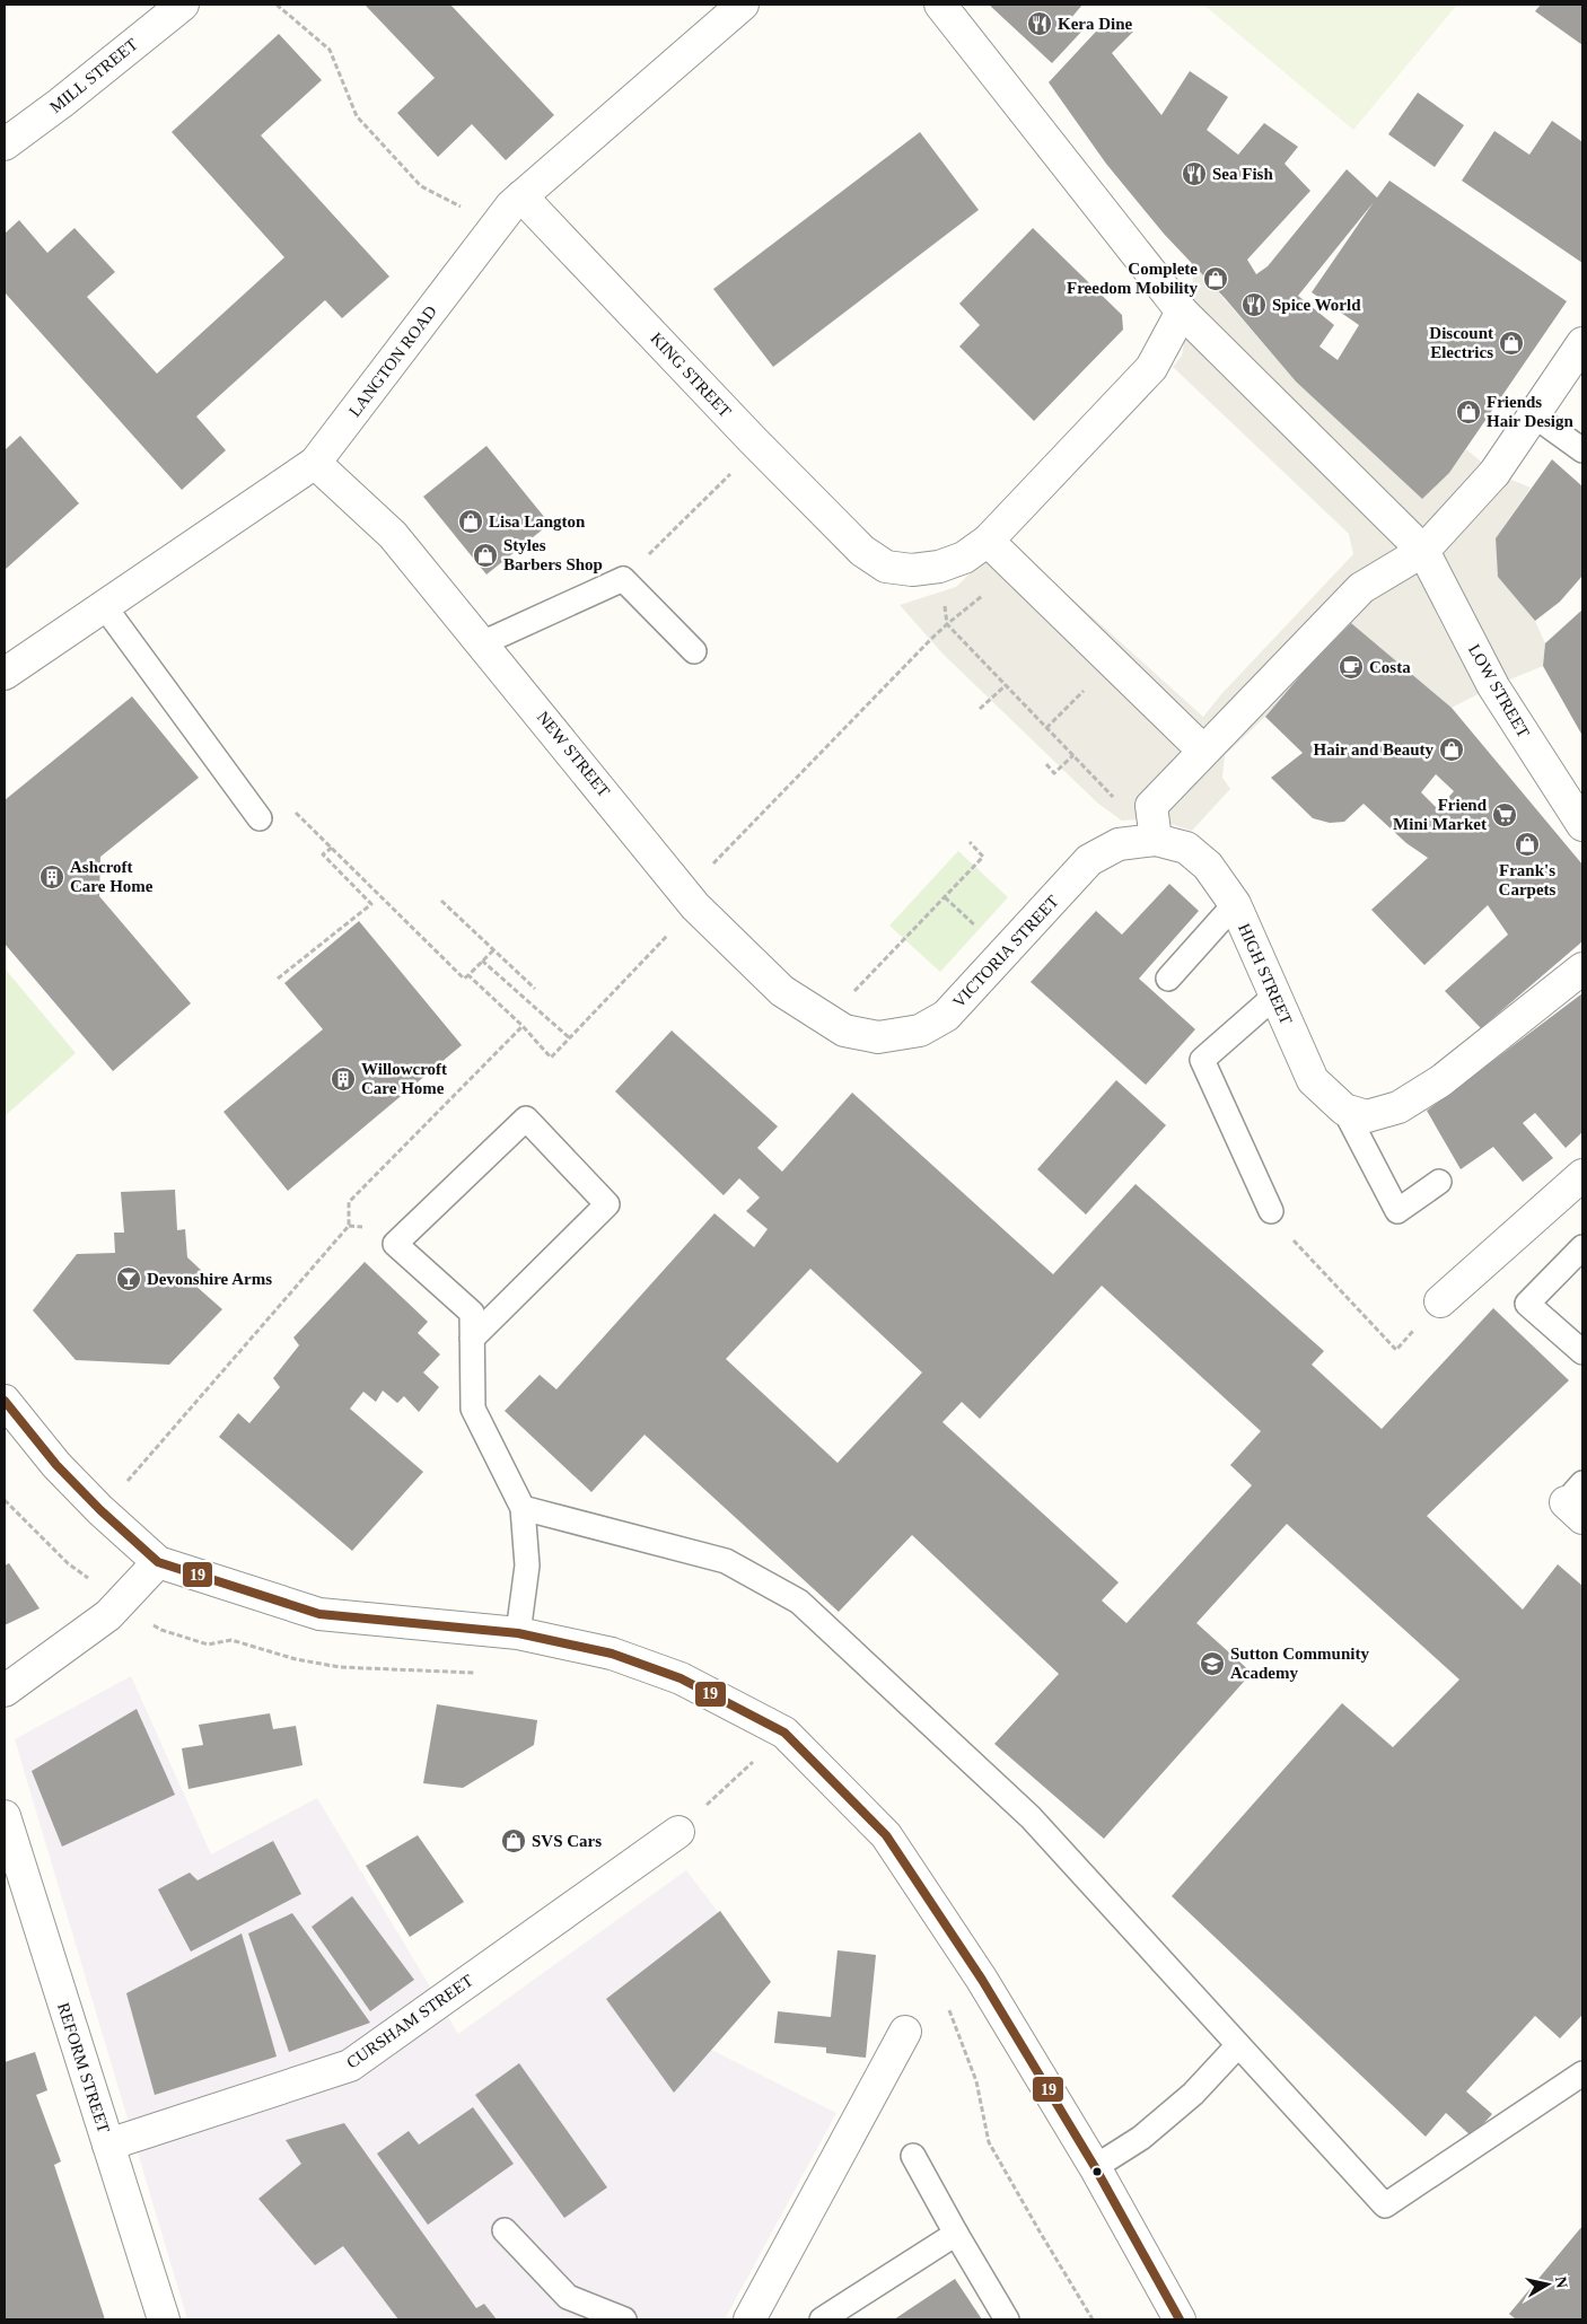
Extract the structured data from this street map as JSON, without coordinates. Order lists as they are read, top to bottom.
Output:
{
  "streets": {
    "street": [
      "MILL STREET",
      "LANGTON ROAD",
      "KING STREET",
      "LOW STREET",
      "NEW STREET",
      "VICTORIA STREET",
      "HIGH STREET",
      "CURSHAM STREET",
      "REFORM STREET"
    ]
  },
  "crossings": [
    ["LANGTON ROAD", "KING STREET"],
    ["LANGTON ROAD", "NEW STREET"],
    ["KING STREET", "LOW STREET"],
    ["NEW STREET", "VICTORIA STREET"],
    ["VICTORIA STREET", "HIGH STREET"],
    ["CURSHAM STREET", "REFORM STREET"]
  ],
  "places": {
    "restaurant": ["Kera Dine", "Sea Fish", "Spice World"],
    "shop": [
      "Complete Freedom Mobility",
      "Discount Electrics",
      "Friends Hair Design",
      "Lisa Langton",
      "Styles Barbers Shop",
      "Hair and Beauty",
      "Frank's Carpets",
      "SVS Cars"
    ],
    "cafe": ["Costa"],
    "supermarket": ["Friend Mini Market"],
    "building": ["Ashcroft Care Home", "Willowcroft Care Home"],
    "bar": ["Devonshire Arms"],
    "school or university": ["Sutton Community Academy"]
  },
  "lines": ["transit line 19"],
  "north": "right"
}
